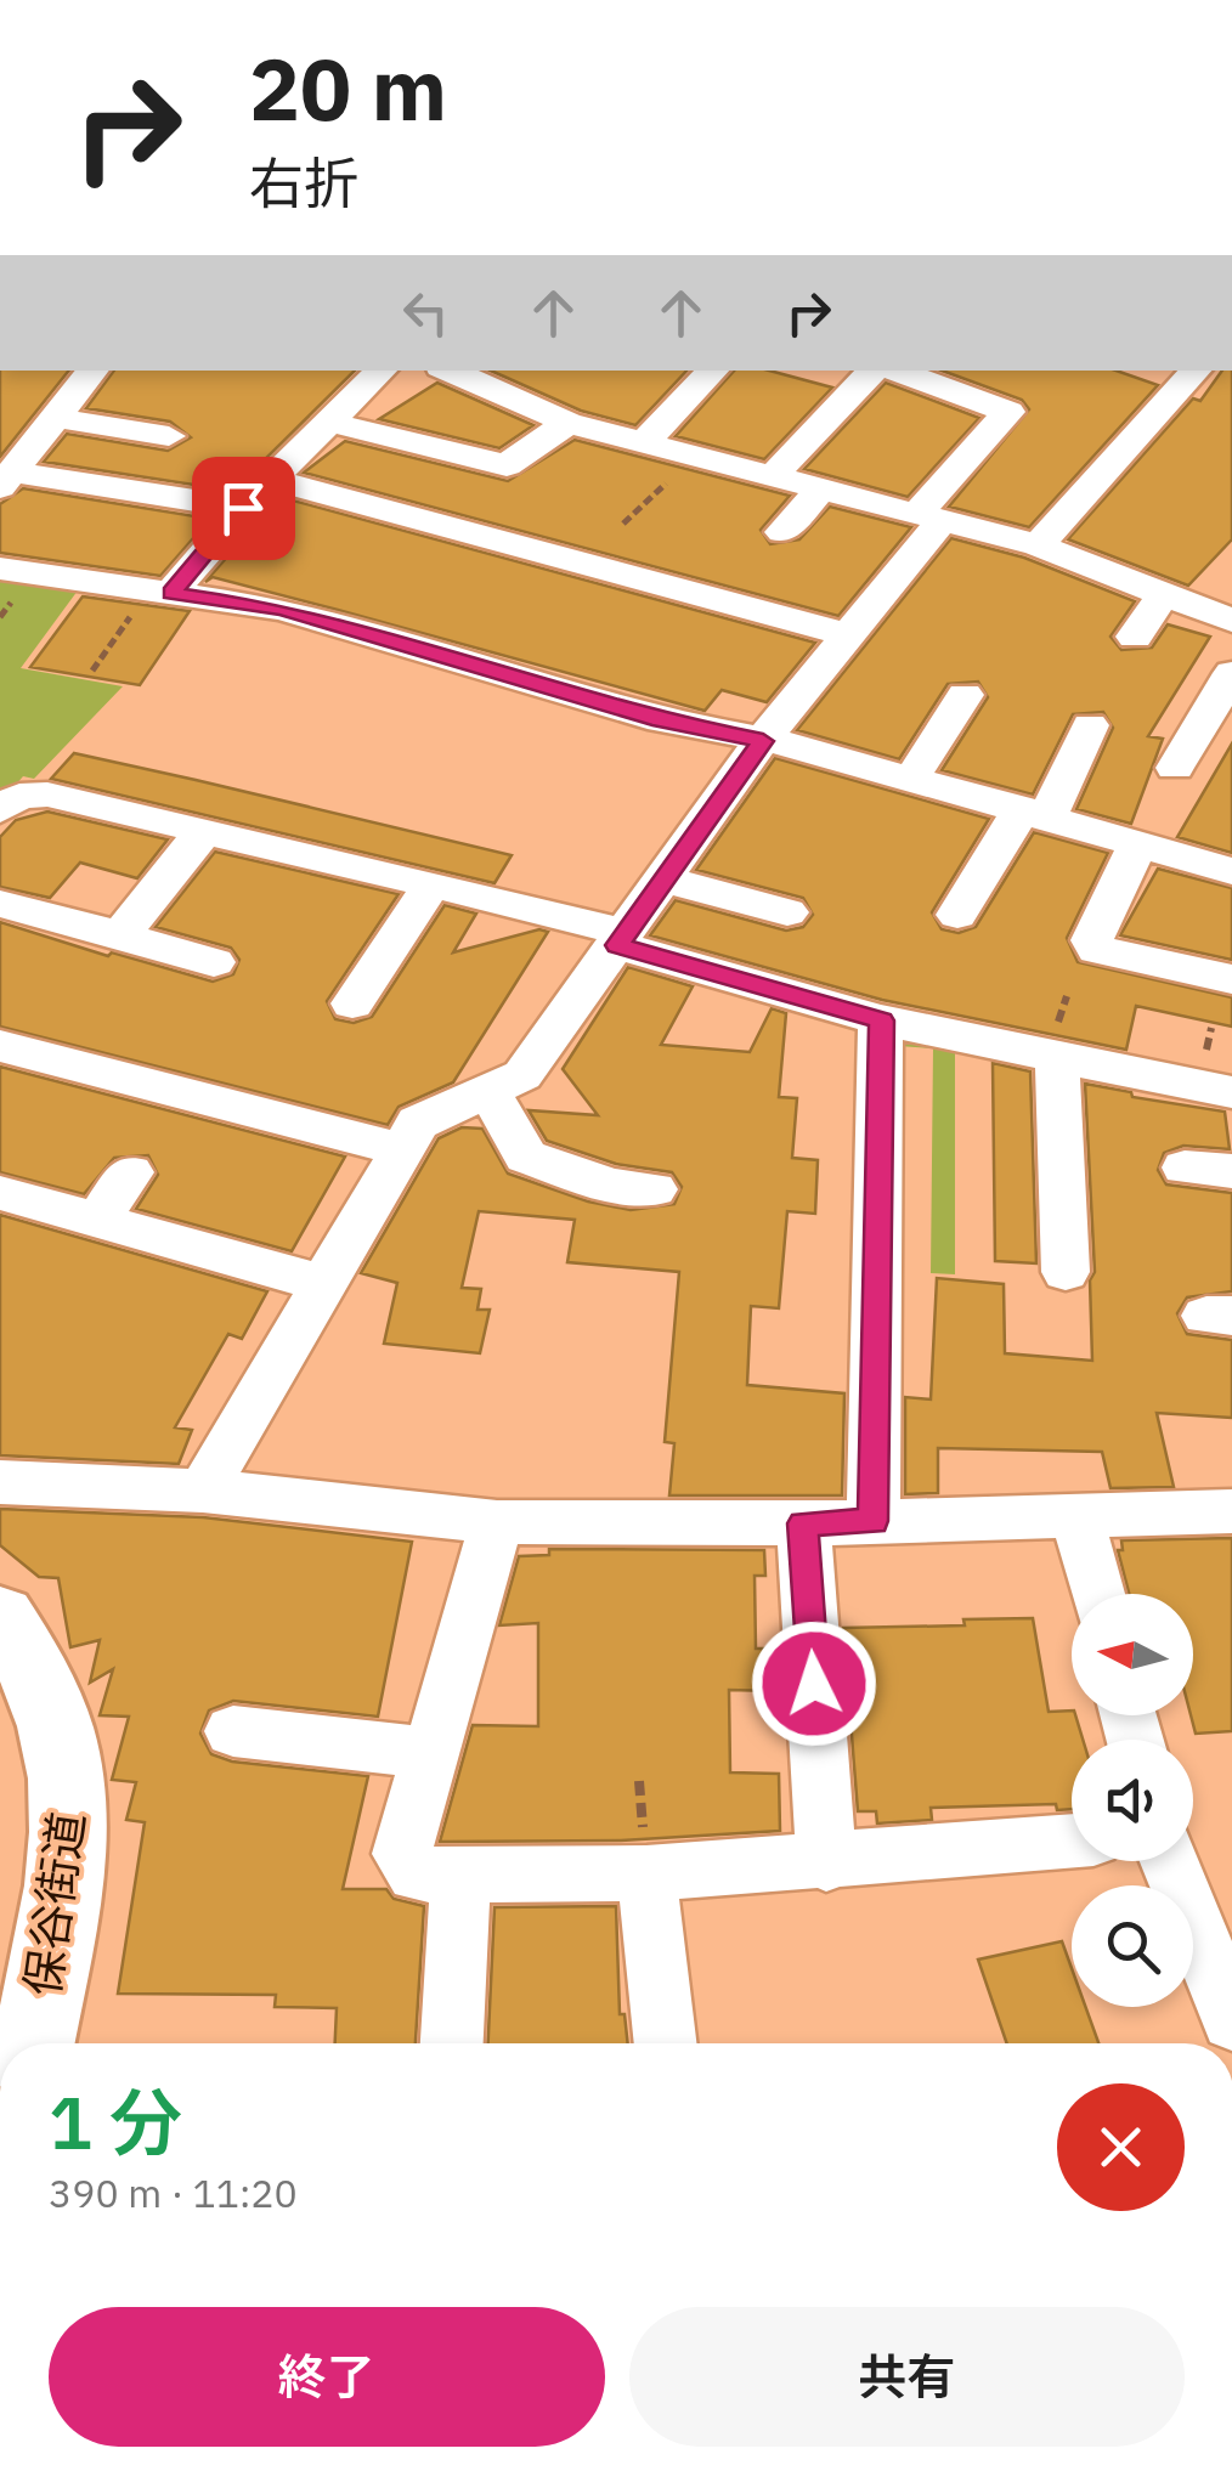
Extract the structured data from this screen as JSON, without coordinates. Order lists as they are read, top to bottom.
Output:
{
  "streets": {
    "main road": ["保谷街道"]
  },
  "north": "left",
  "page": {
    "turn": ["20 m", "右折"],
    "heading": ["1 分", "390 m · 11:20"],
    "buttons": ["終了", "共有"]
  }
}
